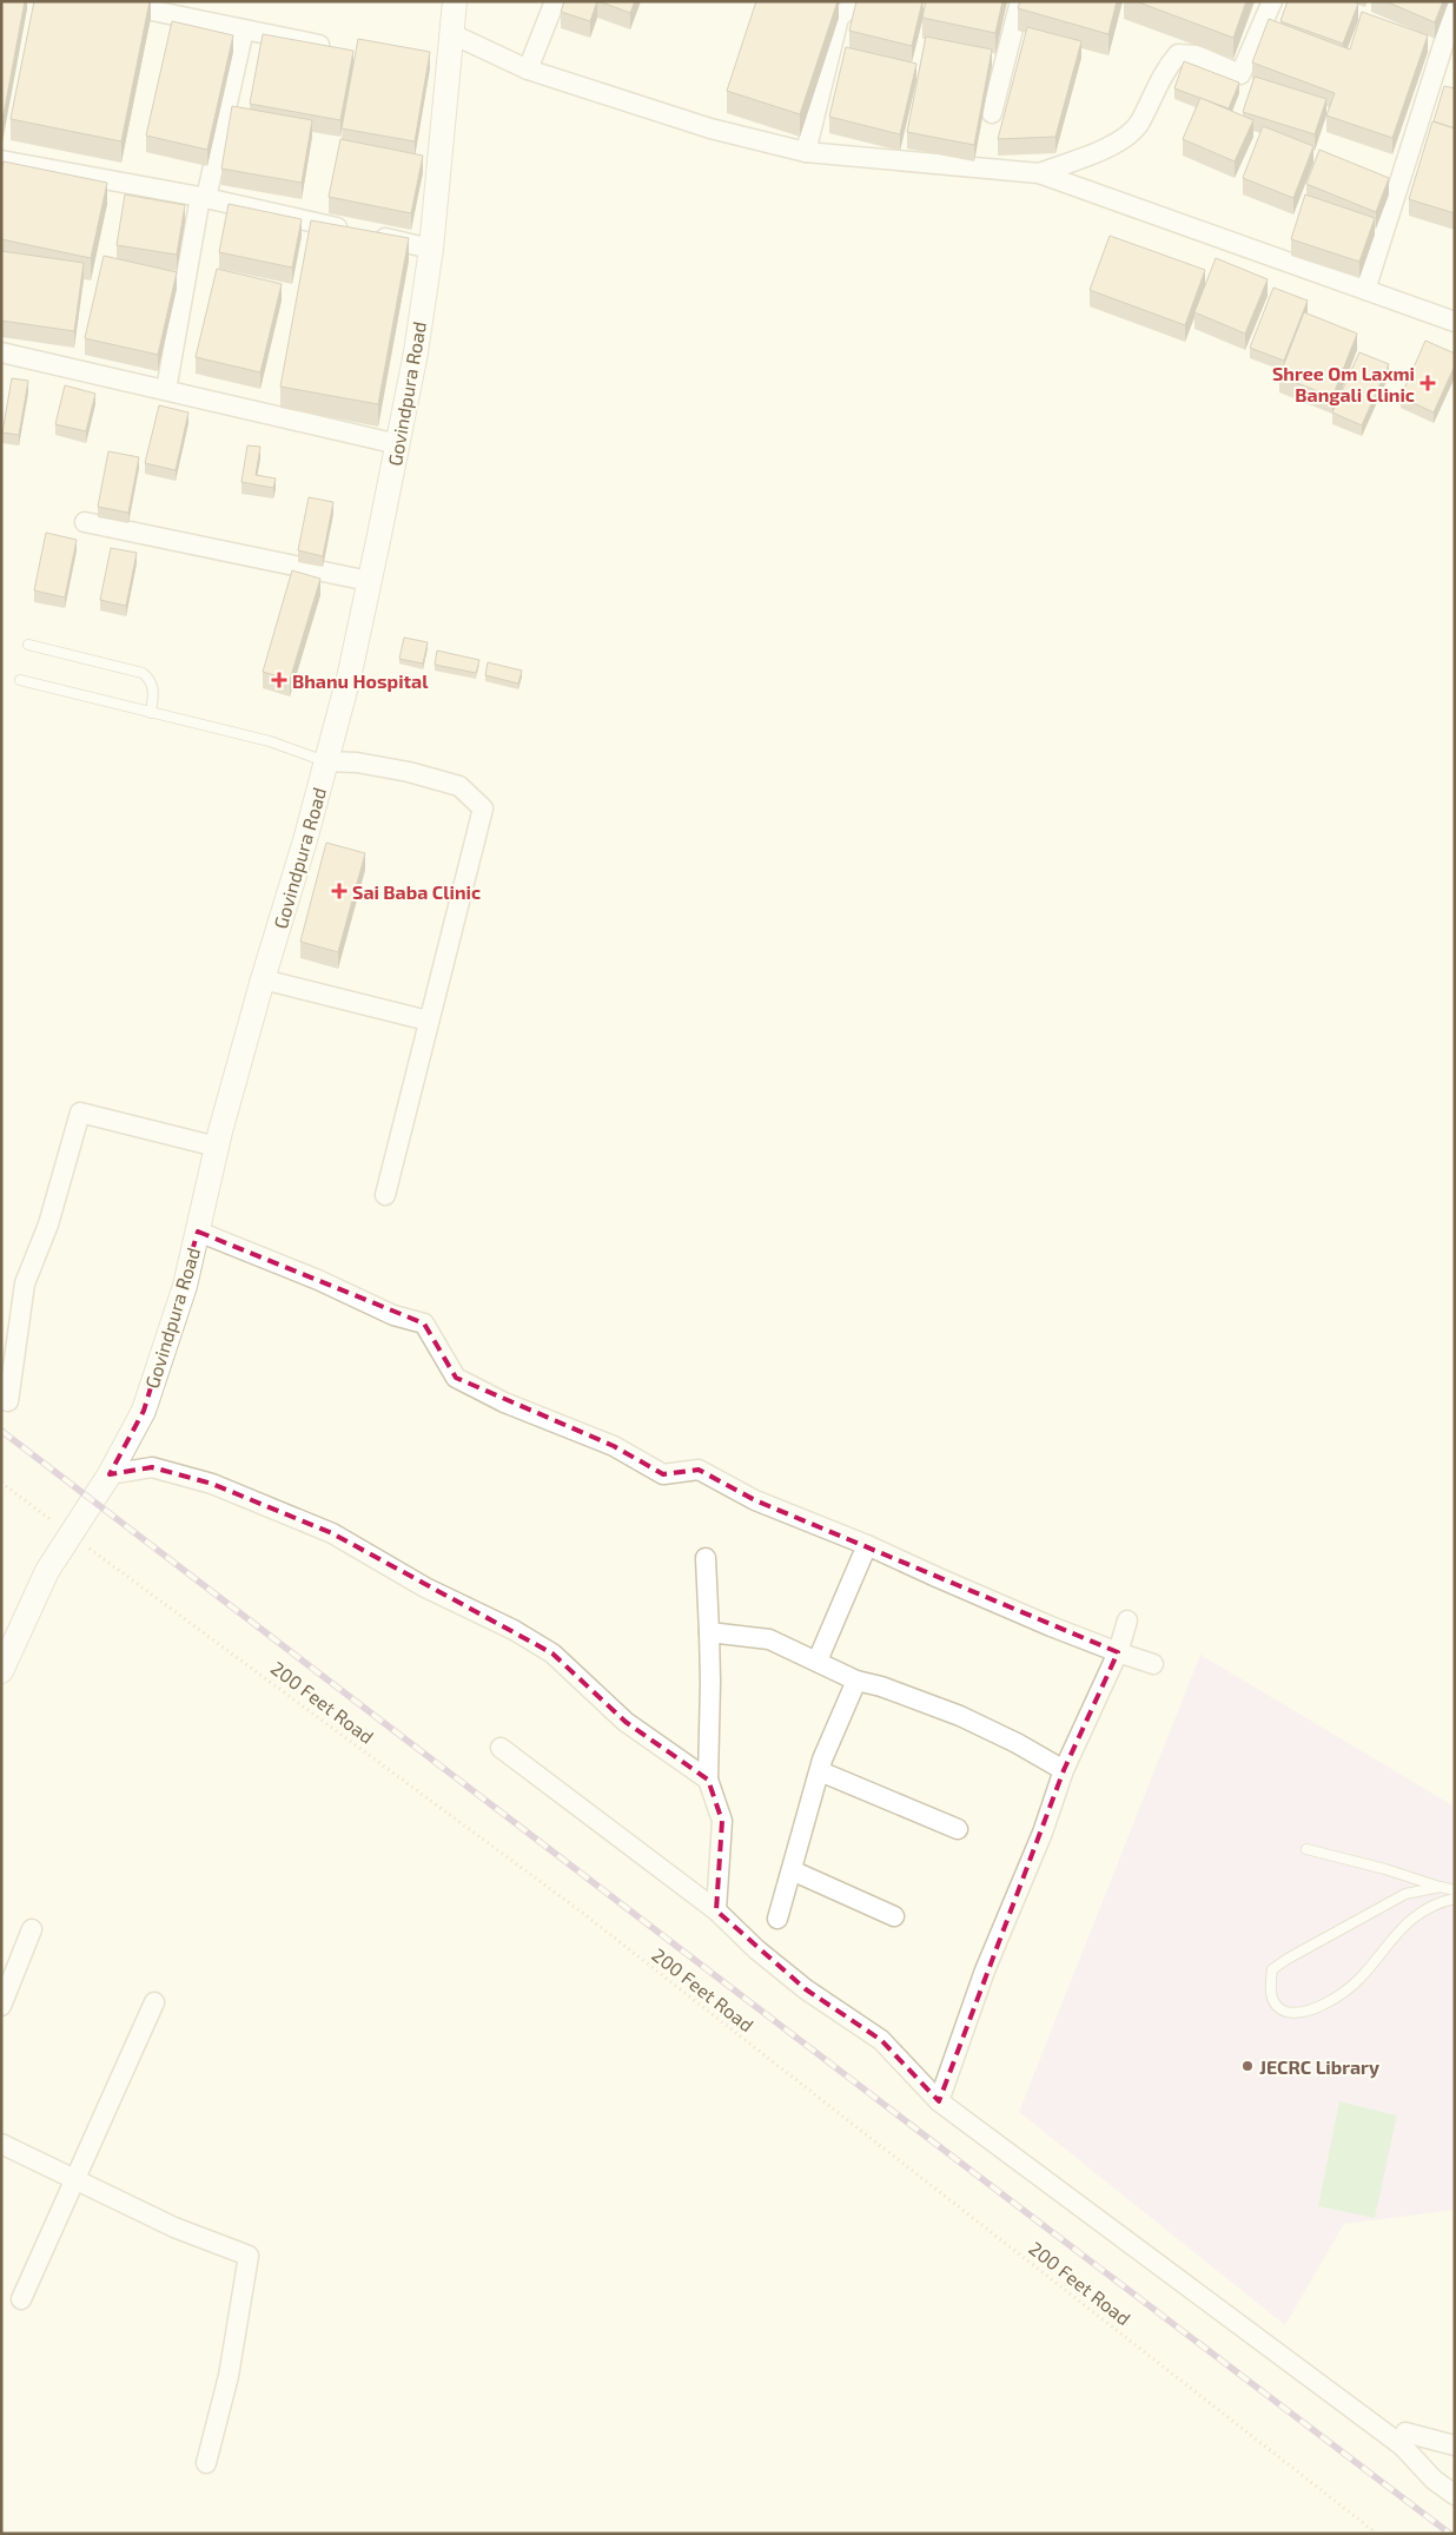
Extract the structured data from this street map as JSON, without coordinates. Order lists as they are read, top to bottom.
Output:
{
  "streets": {
    "street": ["Govindpura Road"],
    "path": ["200 Feet Road"]
  },
  "crossings": [
    ["Govindpura Road", "200 Feet Road"]
  ],
  "places": {
    "health": ["Shree Om Laxmi Bangali Clinic", "Bhanu Hospital", "Sai Baba Clinic"],
    "other": ["JECRC Library"]
  }
}
